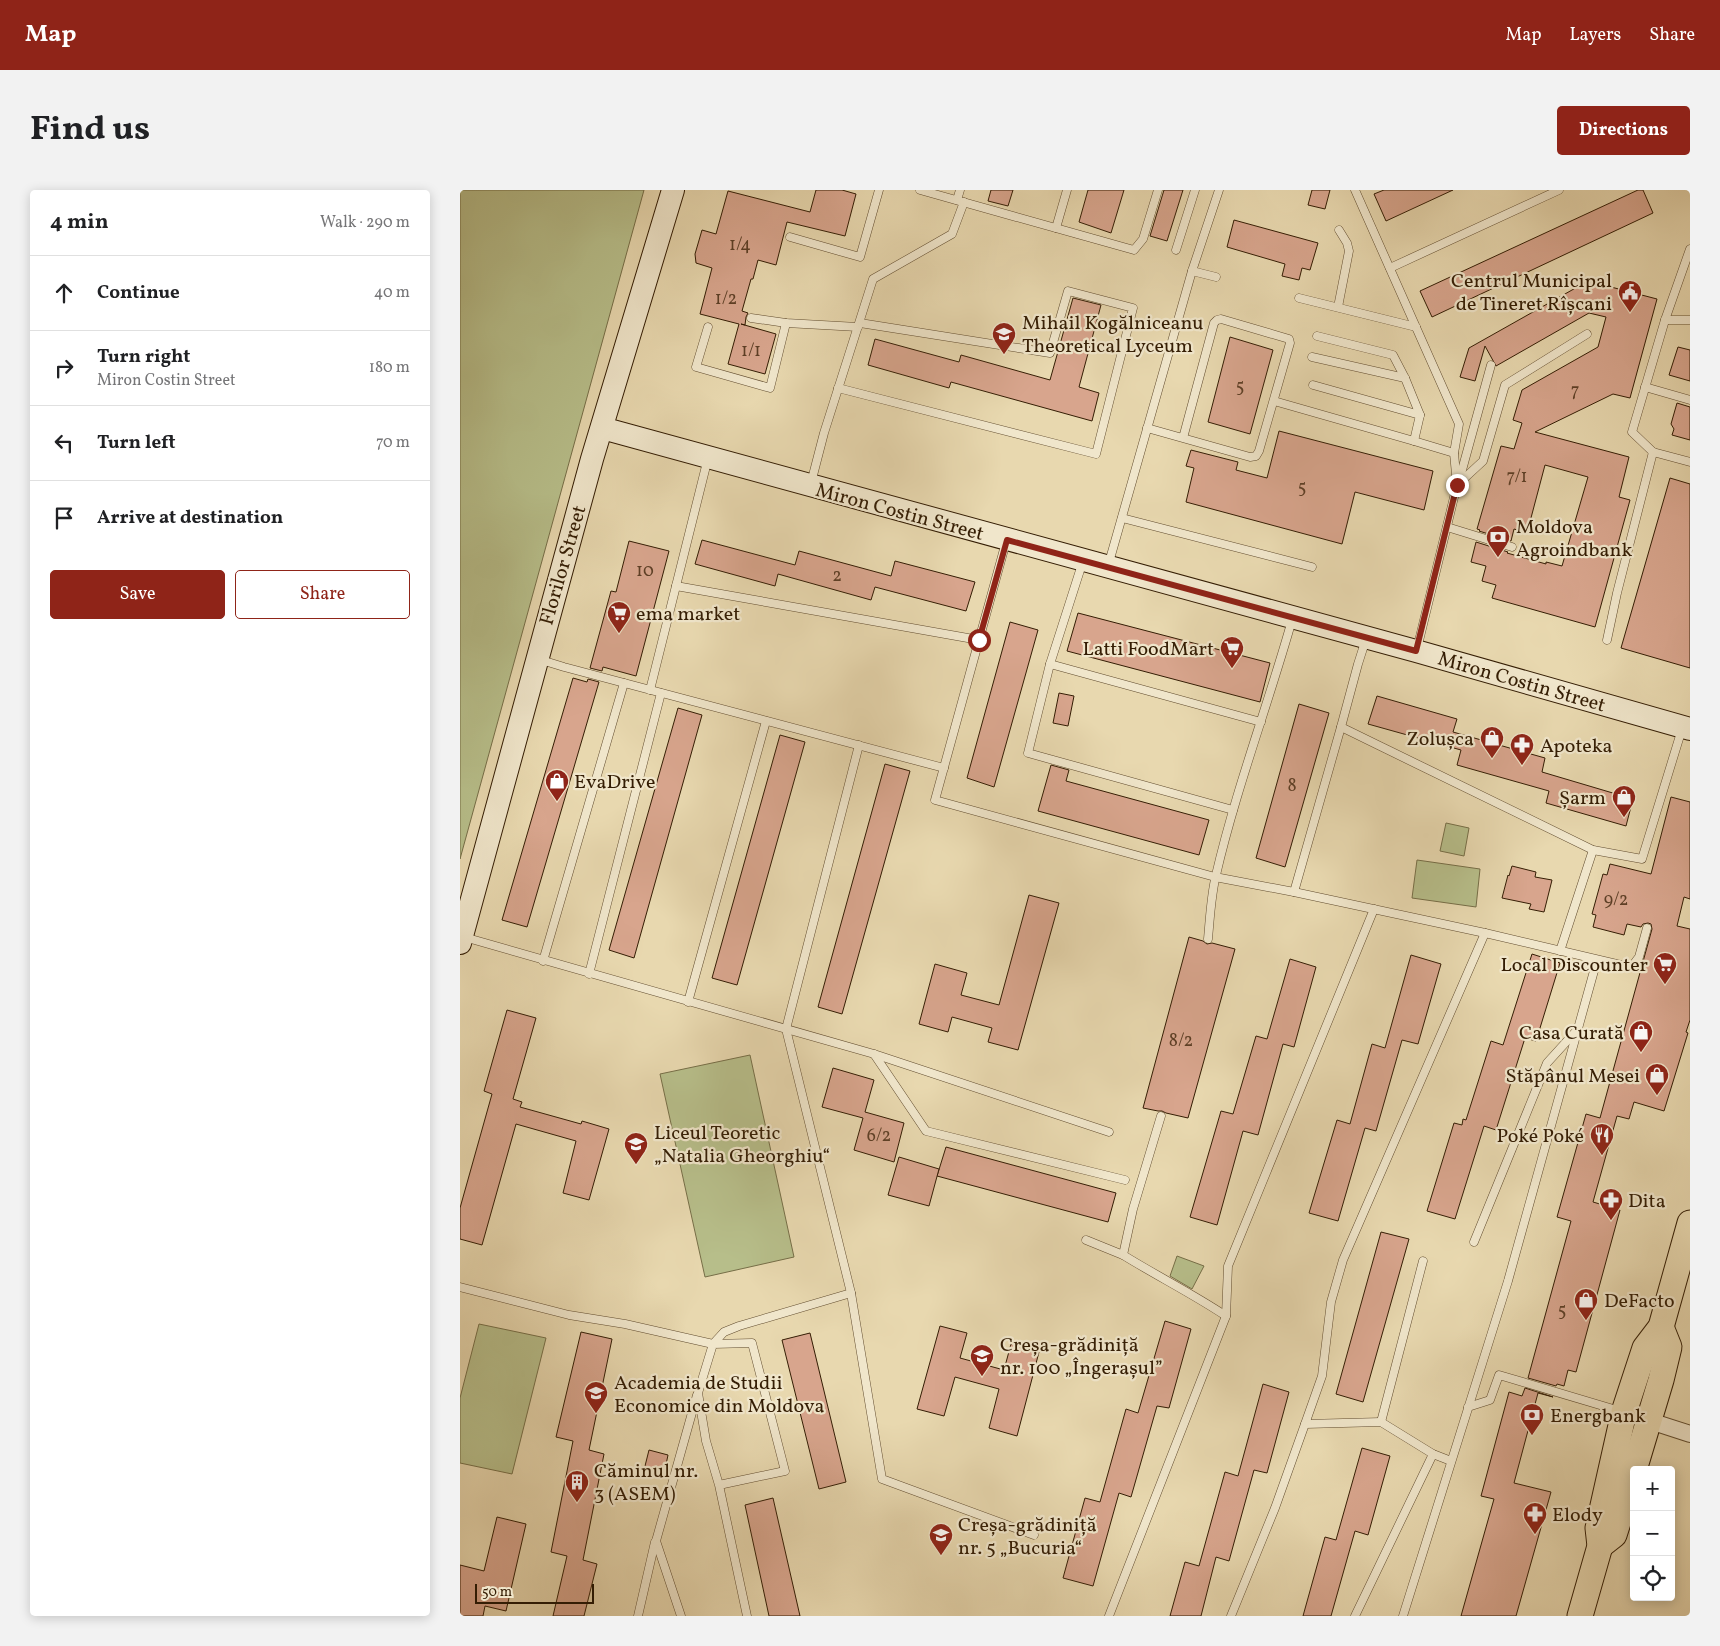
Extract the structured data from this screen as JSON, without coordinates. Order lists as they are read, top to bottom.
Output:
{
  "streets": {
    "street": ["Miron Costin Street", "Florilor Street"]
  },
  "crossings": [
    ["Miron Costin Street", "Florilor Street"]
  ],
  "places": {
    "public building": ["Centrul Municipal de Tineret Rîșcani"],
    "school or university": [
      "Mihail Kogălniceanu Theoretical Lyceum",
      "Liceul Teoretic „Natalia Gheorghiu“",
      "Creșa-grădiniță nr. 100 „Îngerașul”",
      "Academia de Studii Economice din Moldova",
      "Creșa-grădiniță nr. 5 „Bucuria“"
    ],
    "bank": ["Moldova Agroindbank", "Energbank"],
    "supermarket": ["ema market", "Latti FoodMart", "Local Discounter"],
    "shop": [
      "Zolușca",
      "EvaDrive",
      "Șarm",
      "Casa Curată",
      "Stăpânul Mesei",
      "DeFacto"
    ],
    "pharmacy": ["Apoteka", "Dita", "Elody"],
    "restaurant": ["Poké Poké"],
    "building": ["Căminul nr. 3 (ASEM)"]
  },
  "house_numbers": [
    "1/4",
    "1/2",
    "1/1",
    "5",
    "7",
    "7/1",
    "5",
    "10",
    "2",
    "8",
    "9/2",
    "8/2",
    "6/2",
    "5"
  ],
  "scale_bar": "50 m",
  "page": {
    "header": "Map",
    "nav": ["Map", "Layers", "Share"],
    "title": "Find us",
    "buttons": [
      "Directions",
      ["Save", "Share"]
    ],
    "heading": ["4 min", "Walk · 290 m"],
    "list": [
      ["Continue", "40 m"],
      ["Turn right", "Miron Costin Street", "180 m"],
      ["Turn left", "70 m"],
      "Arrive at destination"
    ],
    "map_buttons": ["+", "−"],
    "scale": "50 m"
  }
}
